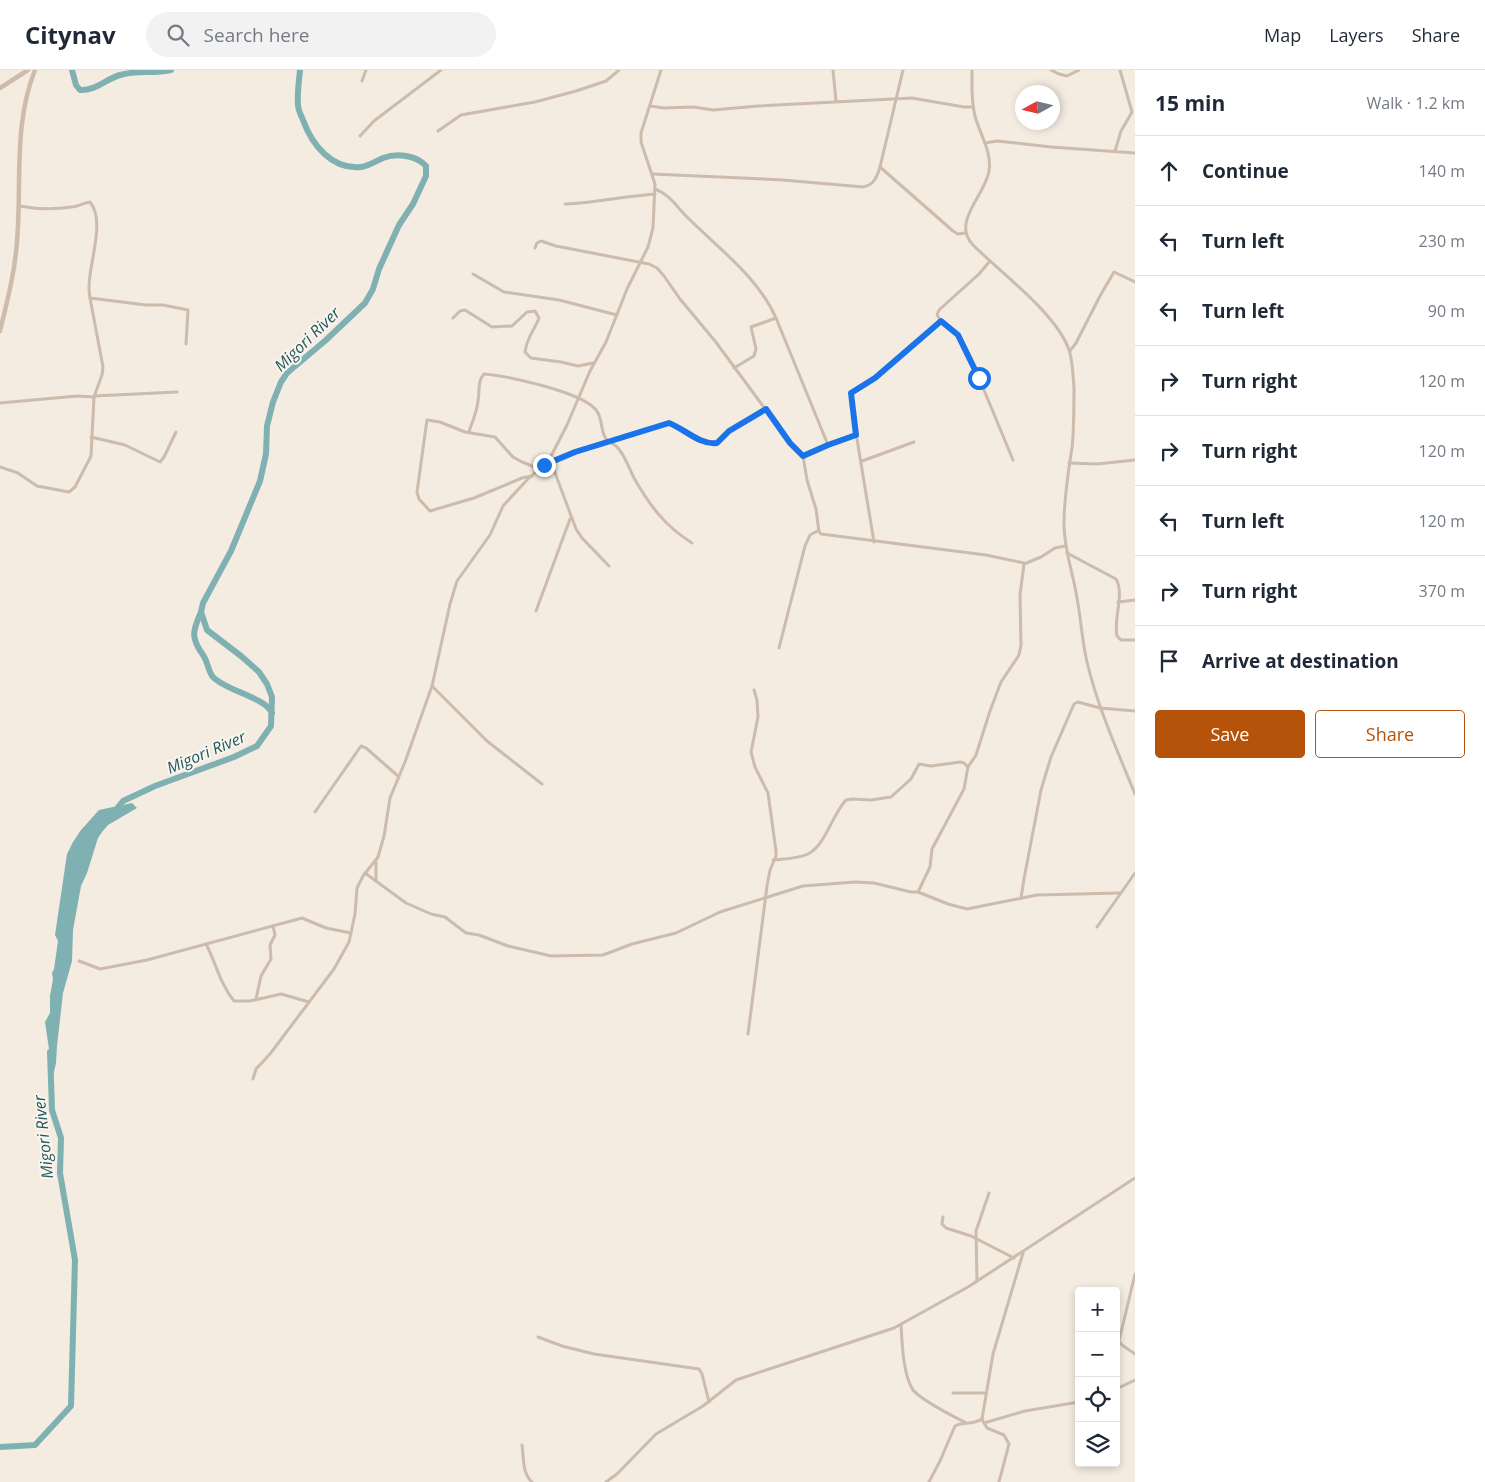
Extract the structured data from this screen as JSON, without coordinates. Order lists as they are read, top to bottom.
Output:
{
  "water": ["Migori River"],
  "north": "left",
  "page": {
    "header": "Citynav",
    "search": "Search here",
    "nav": ["Map", "Layers", "Share"],
    "heading": ["15 min", "Walk · 1.2 km"],
    "list": [
      ["Continue", "140 m"],
      ["Turn left", "230 m"],
      ["Turn left", "90 m"],
      ["Turn right", "120 m"],
      ["Turn right", "120 m"],
      ["Turn left", "120 m"],
      ["Turn right", "370 m"],
      "Arrive at destination"
    ],
    "buttons": ["Save", "Share"],
    "map_buttons": ["+", "−"]
  }
}
